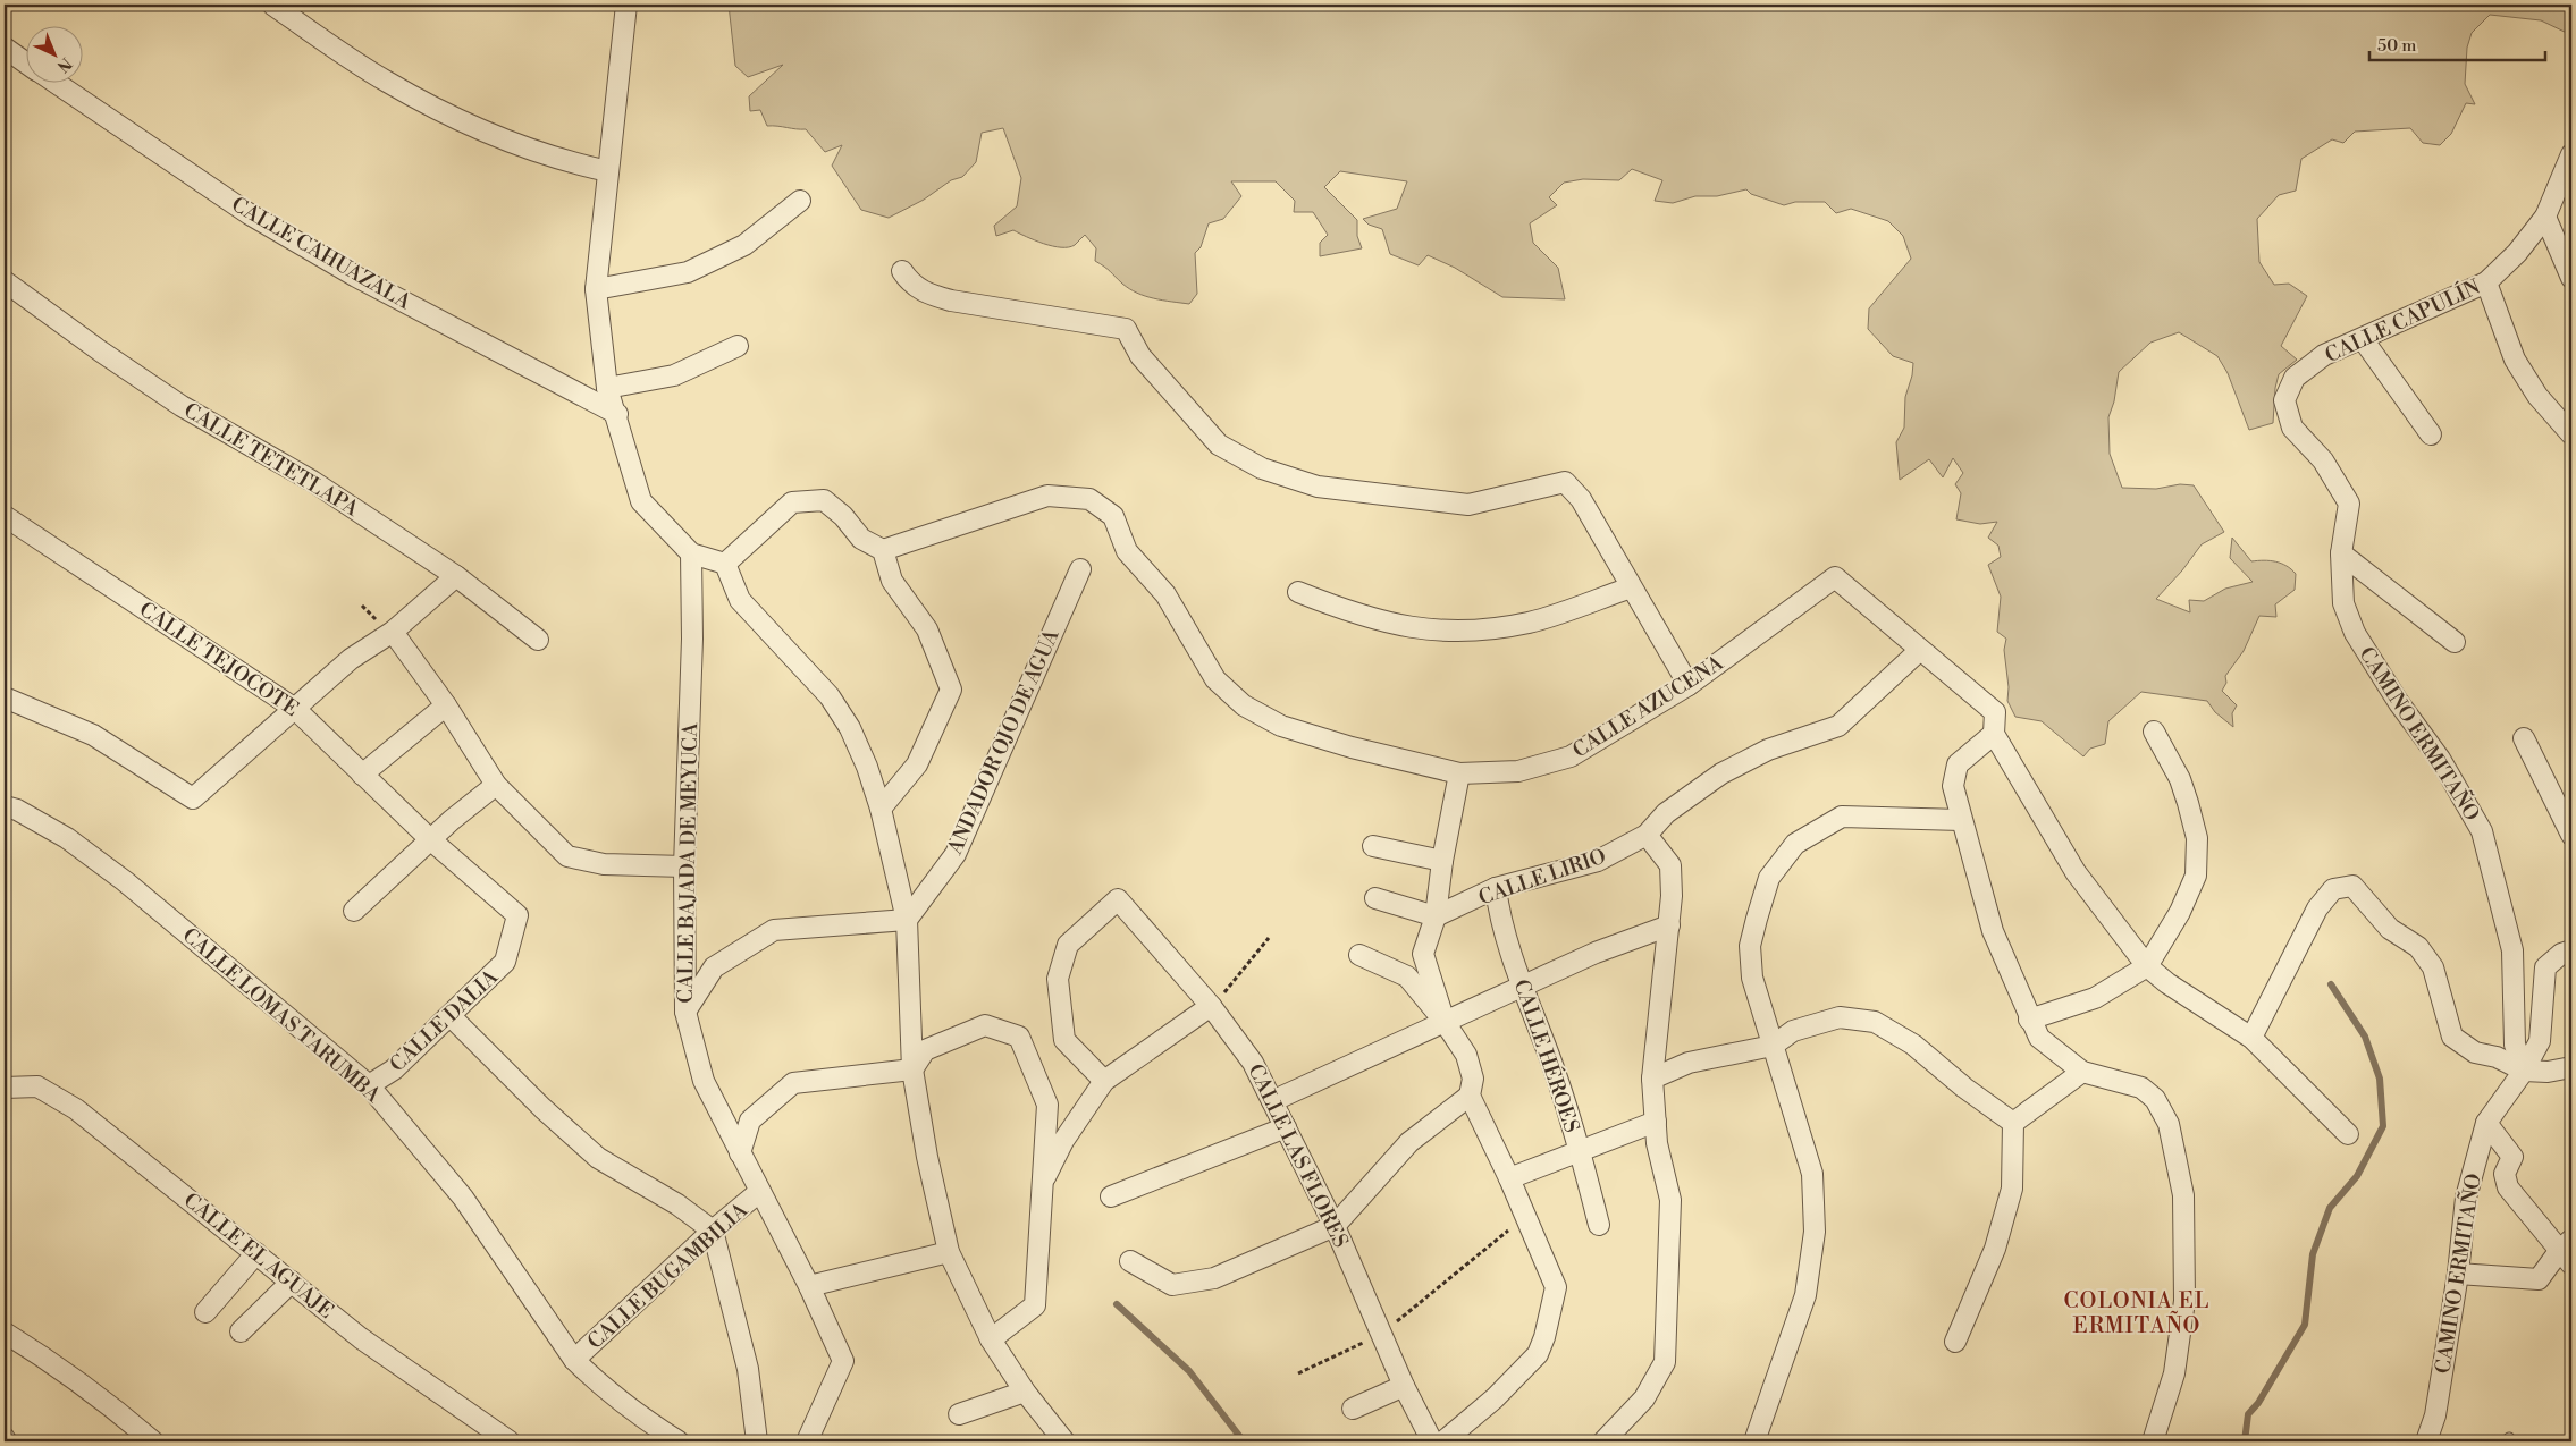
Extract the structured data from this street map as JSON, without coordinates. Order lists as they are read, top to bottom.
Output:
{
  "streets": {
    "street": [
      "CALLE CAHUAZALA",
      "CALLE CAPULÍN",
      "CALLE TETETLAPA",
      "CALLE TEJOCOTE",
      "CALLE AZUCENA",
      "CAMINO ERMITAÑO",
      "ANDADOR OJO DE AGUA",
      "CALLE BAJADA DE MEYUCA",
      "CALLE LIRIO",
      "CALLE LOMAS TARUMBA",
      "CALLE DALIA",
      "CALLE HÉROES",
      "CALLE LAS FLORES",
      "CALLE EL AGUAJE",
      "CALLE BUGAMBILIA"
    ]
  },
  "crossings": [
    ["CALLE CAPULÍN", "CAMINO ERMITAÑO"],
    ["CALLE TEJOCOTE", "CALLE DALIA"],
    ["CALLE AZUCENA", "CALLE LIRIO"],
    ["CALLE BAJADA DE MEYUCA", "CALLE BUGAMBILIA"],
    ["CALLE LIRIO", "CALLE HÉROES"],
    ["CALLE LOMAS TARUMBA", "CALLE DALIA"],
    ["CALLE LOMAS TARUMBA", "CALLE BUGAMBILIA"]
  ],
  "districts": ["COLONIA EL ERMITAÑO"],
  "scale_bar": "50 m",
  "north": "bottom right"
}
